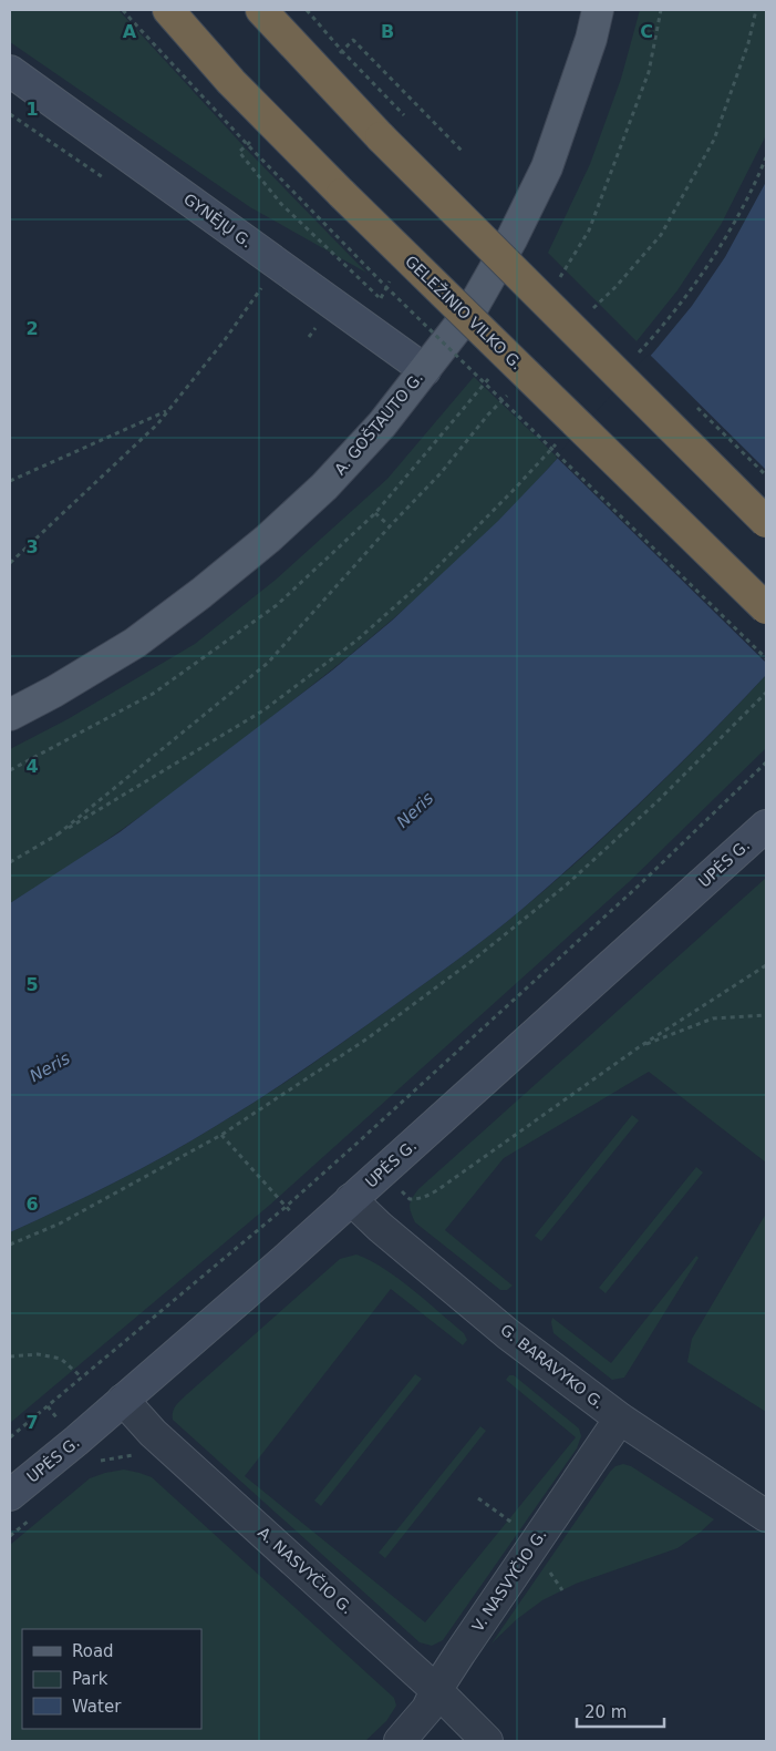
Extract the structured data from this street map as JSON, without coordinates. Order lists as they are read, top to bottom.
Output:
{
  "streets": {
    "highway": ["GELEŽINIO VILKO G."],
    "main road": ["A. GOŠTAUTO G."],
    "street": [
      "GYNĖJŲ G.",
      "UPĖS G.",
      "G. BARAVYKO G.",
      "A. NASVYČIO G.",
      "V. NASVYČIO G."
    ]
  },
  "crossings": [
    ["GYNĖJŲ G.", "A. GOŠTAUTO G."],
    ["UPĖS G.", "G. BARAVYKO G."],
    ["UPĖS G.", "A. NASVYČIO G."],
    ["G. BARAVYKO G.", "V. NASVYČIO G."],
    ["A. NASVYČIO G.", "V. NASVYČIO G."]
  ],
  "water": ["Neris"],
  "legend": ["Road", "Park", "Water"],
  "scale_bar": "20 m",
  "grid": {
    "columns": ["A", "B", "C"],
    "rows": [
      "1",
      "2",
      "3",
      "4",
      "5",
      "6",
      "7"
    ]
  }
}
